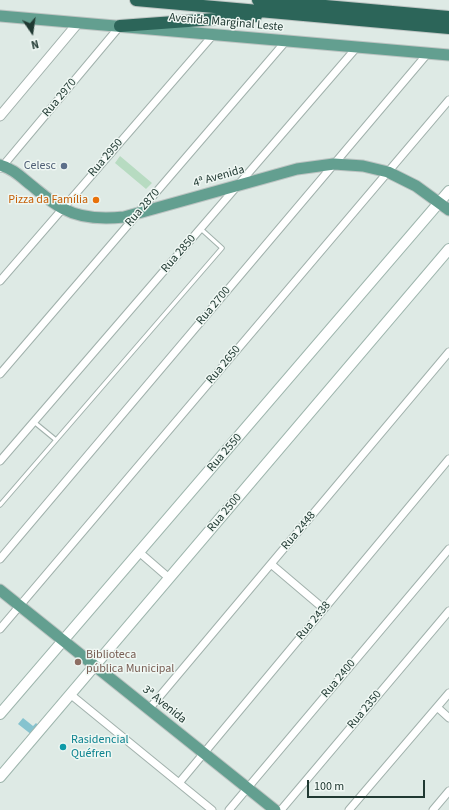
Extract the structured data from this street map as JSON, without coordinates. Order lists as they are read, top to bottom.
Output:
{
  "streets": {
    "main road": [
      "Avenida Marginal Leste",
      "4ª Avenida",
      "Rua 2550",
      "Rua 2500",
      "3ª Avenida"
    ],
    "street": [
      "Rua 2970",
      "Rua 2950",
      "Rua 2870",
      "Rua 2850",
      "Rua 2700",
      "Rua 2650",
      "Rua 2448",
      "Rua 2438",
      "Rua 2400",
      "Rua 2350"
    ]
  },
  "crossings": [
    ["Avenida Marginal Leste", "Rua 2970"],
    ["Avenida Marginal Leste", "Rua 2950"],
    ["Avenida Marginal Leste", "Rua 2870"],
    ["Avenida Marginal Leste", "Rua 2850"],
    ["Avenida Marginal Leste", "Rua 2700"],
    ["Rua 2970", "4ª Avenida"],
    ["Rua 2950", "4ª Avenida"],
    ["4ª Avenida", "Rua 2870"],
    ["4ª Avenida", "Rua 2850"],
    ["4ª Avenida", "Rua 2700"],
    ["4ª Avenida", "Rua 2650"],
    ["4ª Avenida", "Rua 2550"],
    ["Rua 2650", "3ª Avenida"],
    ["Rua 2550", "3ª Avenida"],
    ["Rua 2500", "3ª Avenida"],
    ["Rua 2448", "3ª Avenida"],
    ["Rua 2438", "3ª Avenida"],
    ["Rua 2400", "3ª Avenida"]
  ],
  "places": [
    "Celesc",
    "Pizza da Família",
    "Biblioteca pública Municipal",
    "Rasidencial Quéfren"
  ],
  "scale_bar": "100 m",
  "north": "bottom"
}
